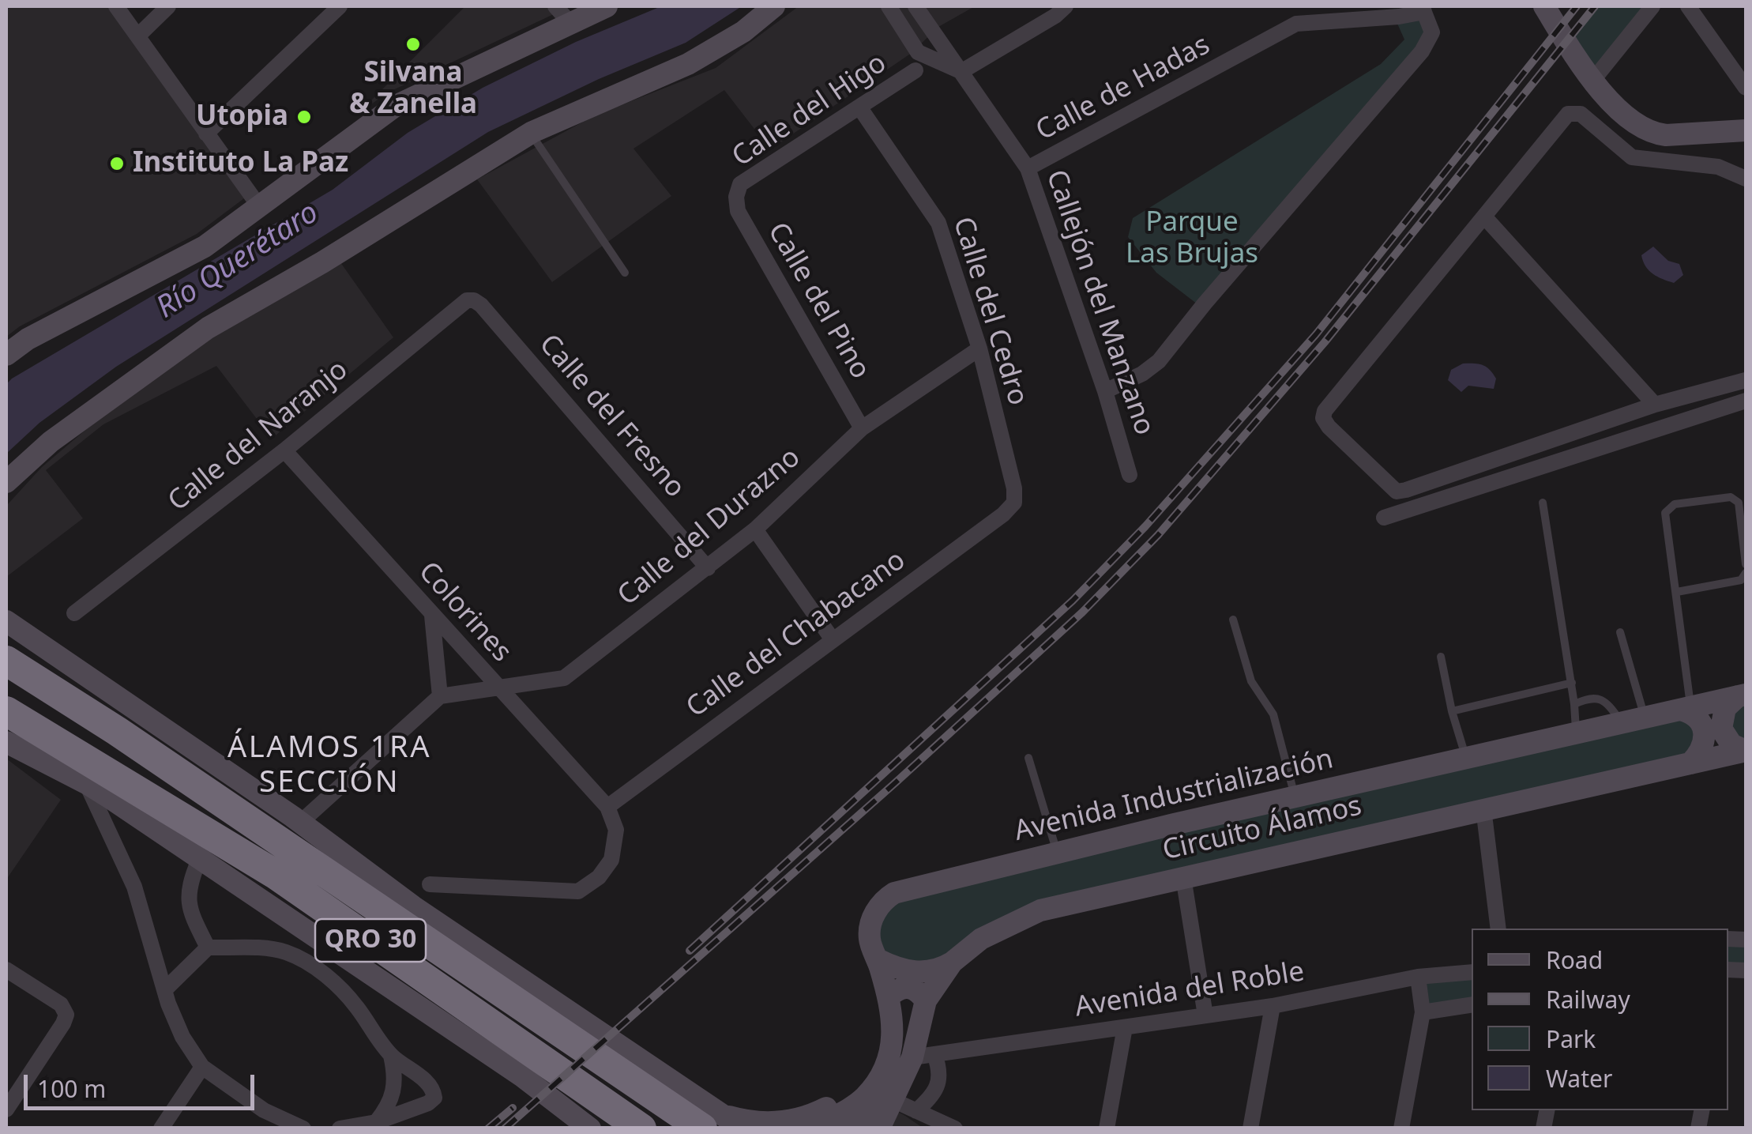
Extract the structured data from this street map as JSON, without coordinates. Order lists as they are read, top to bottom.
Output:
{
  "streets": {
    "highway": ["QRO 30"],
    "main road": ["Avenida Industrialización", "Circuito Álamos"],
    "street": [
      "Calle de Hadas",
      "Calle del Higo",
      "Calle del Pino",
      "Callejón del Manzano",
      "Calle del Cedro",
      "Calle del Fresno",
      "Calle del Naranjo",
      "Calle del Durazno",
      "Colorines",
      "Calle del Chabacano",
      "Avenida del Roble"
    ]
  },
  "crossings": [
    ["Calle de Hadas", "Callejón del Manzano"],
    ["Calle del Higo", "Calle del Pino"],
    ["Calle del Higo", "Calle del Cedro"],
    ["Calle del Pino", "Calle del Durazno"],
    ["Calle del Cedro", "Calle del Durazno"],
    ["Calle del Cedro", "Calle del Chabacano"],
    ["Calle del Fresno", "Calle del Naranjo"],
    ["Calle del Fresno", "Calle del Durazno"],
    ["Calle del Naranjo", "Colorines"],
    ["Calle del Durazno", "Colorines"],
    ["Colorines", "Calle del Chabacano"],
    ["Circuito Álamos", "Avenida del Roble"]
  ],
  "districts": ["ÁLAMOS 1RA SECCIÓN"],
  "water": ["Río Querétaro"],
  "parks": ["Parque Las Brujas"],
  "places": ["Silvana & Zanella", "Utopia", "Instituto La Paz"],
  "legend": [
    "Road",
    "Railway",
    "Park",
    "Water"
  ],
  "scale_bar": "100 m"
}
